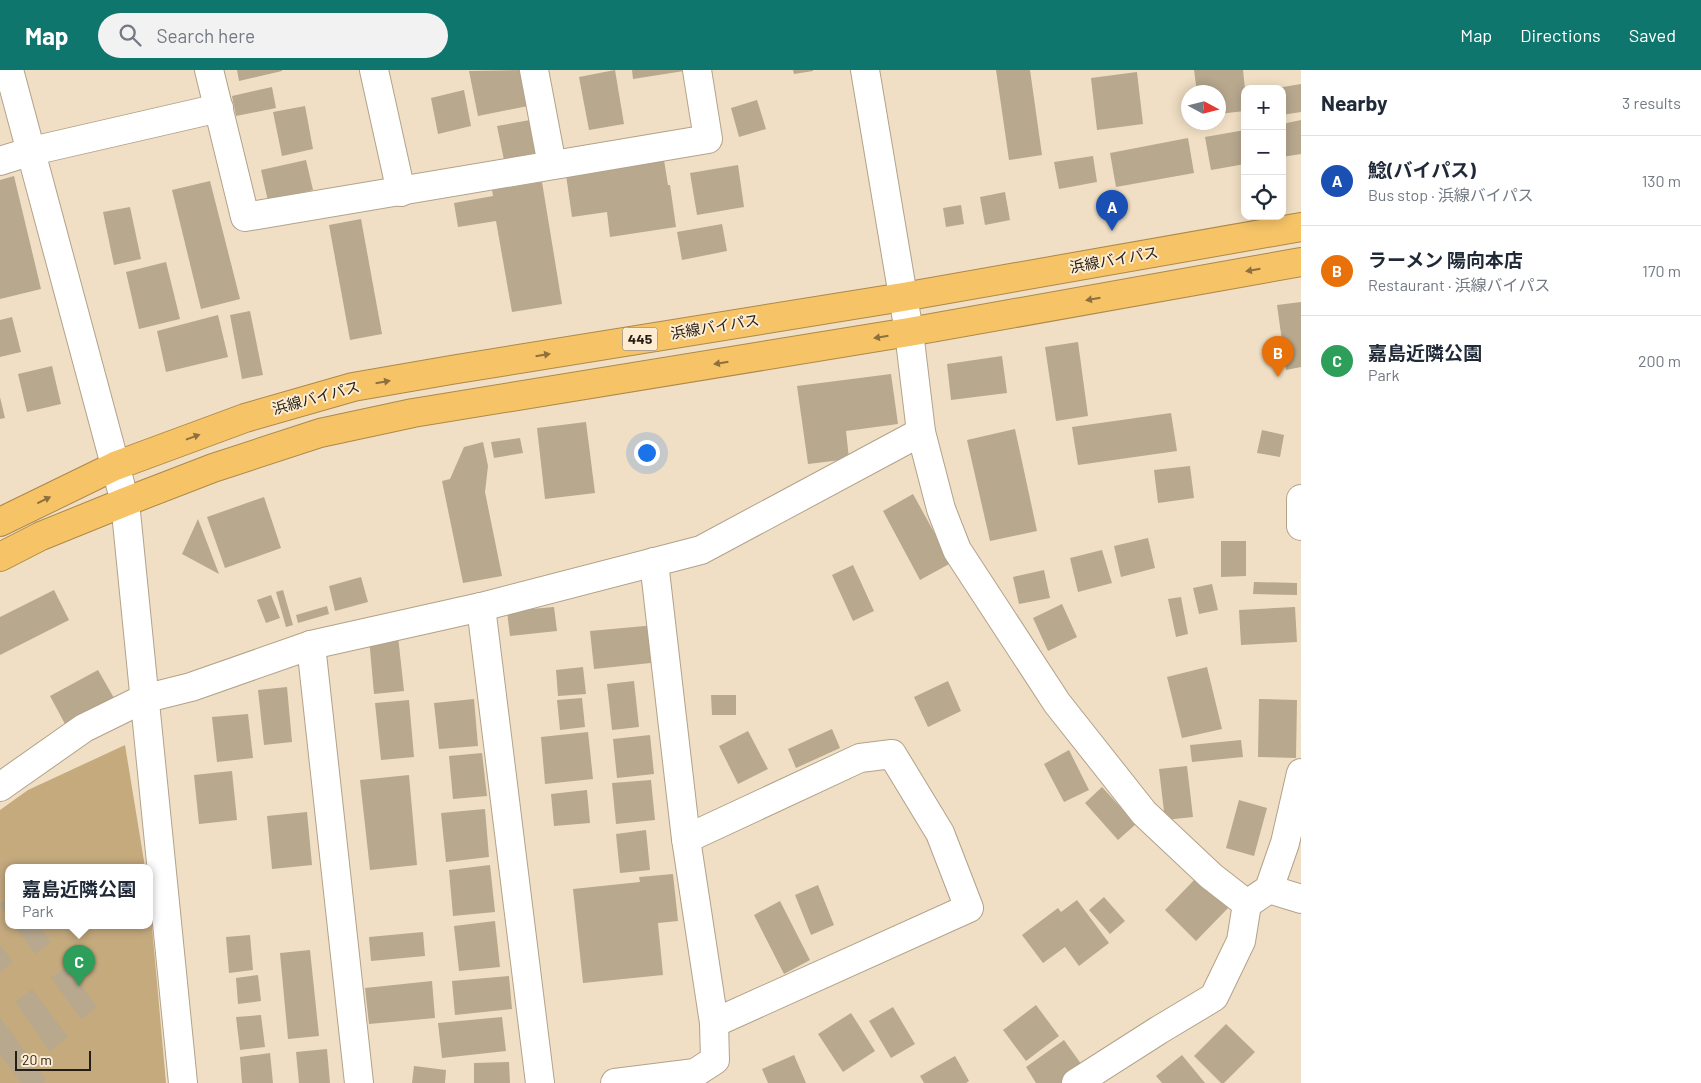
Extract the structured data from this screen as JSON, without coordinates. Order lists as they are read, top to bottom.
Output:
{
  "streets": {
    "highway": ["浜線バイパス", "445"]
  },
  "scale_bar": "20 m",
  "north": "right",
  "page": {
    "header": "Map",
    "search": "Search here",
    "nav": ["Map", "Directions", "Saved"],
    "heading": ["Nearby", "3 results"],
    "map_buttons": ["+", "−"],
    "list": [
      {
        "mark": "A",
        "name": "鯰(バイパス)",
        "note": "Bus stop · 浜線バイパス",
        "value": "130 m"
      },
      {
        "mark": "B",
        "name": "ラーメン 陽向本店",
        "note": "Restaurant · 浜線バイパス",
        "value": "170 m"
      },
      {
        "mark": "C",
        "name": "嘉島近隣公園",
        "note": "Park",
        "value": "200 m"
      }
    ],
    "pins": ["A", "B", "C"],
    "popup": ["嘉島近隣公園", "Park"],
    "scale": "20 m"
  }
}
